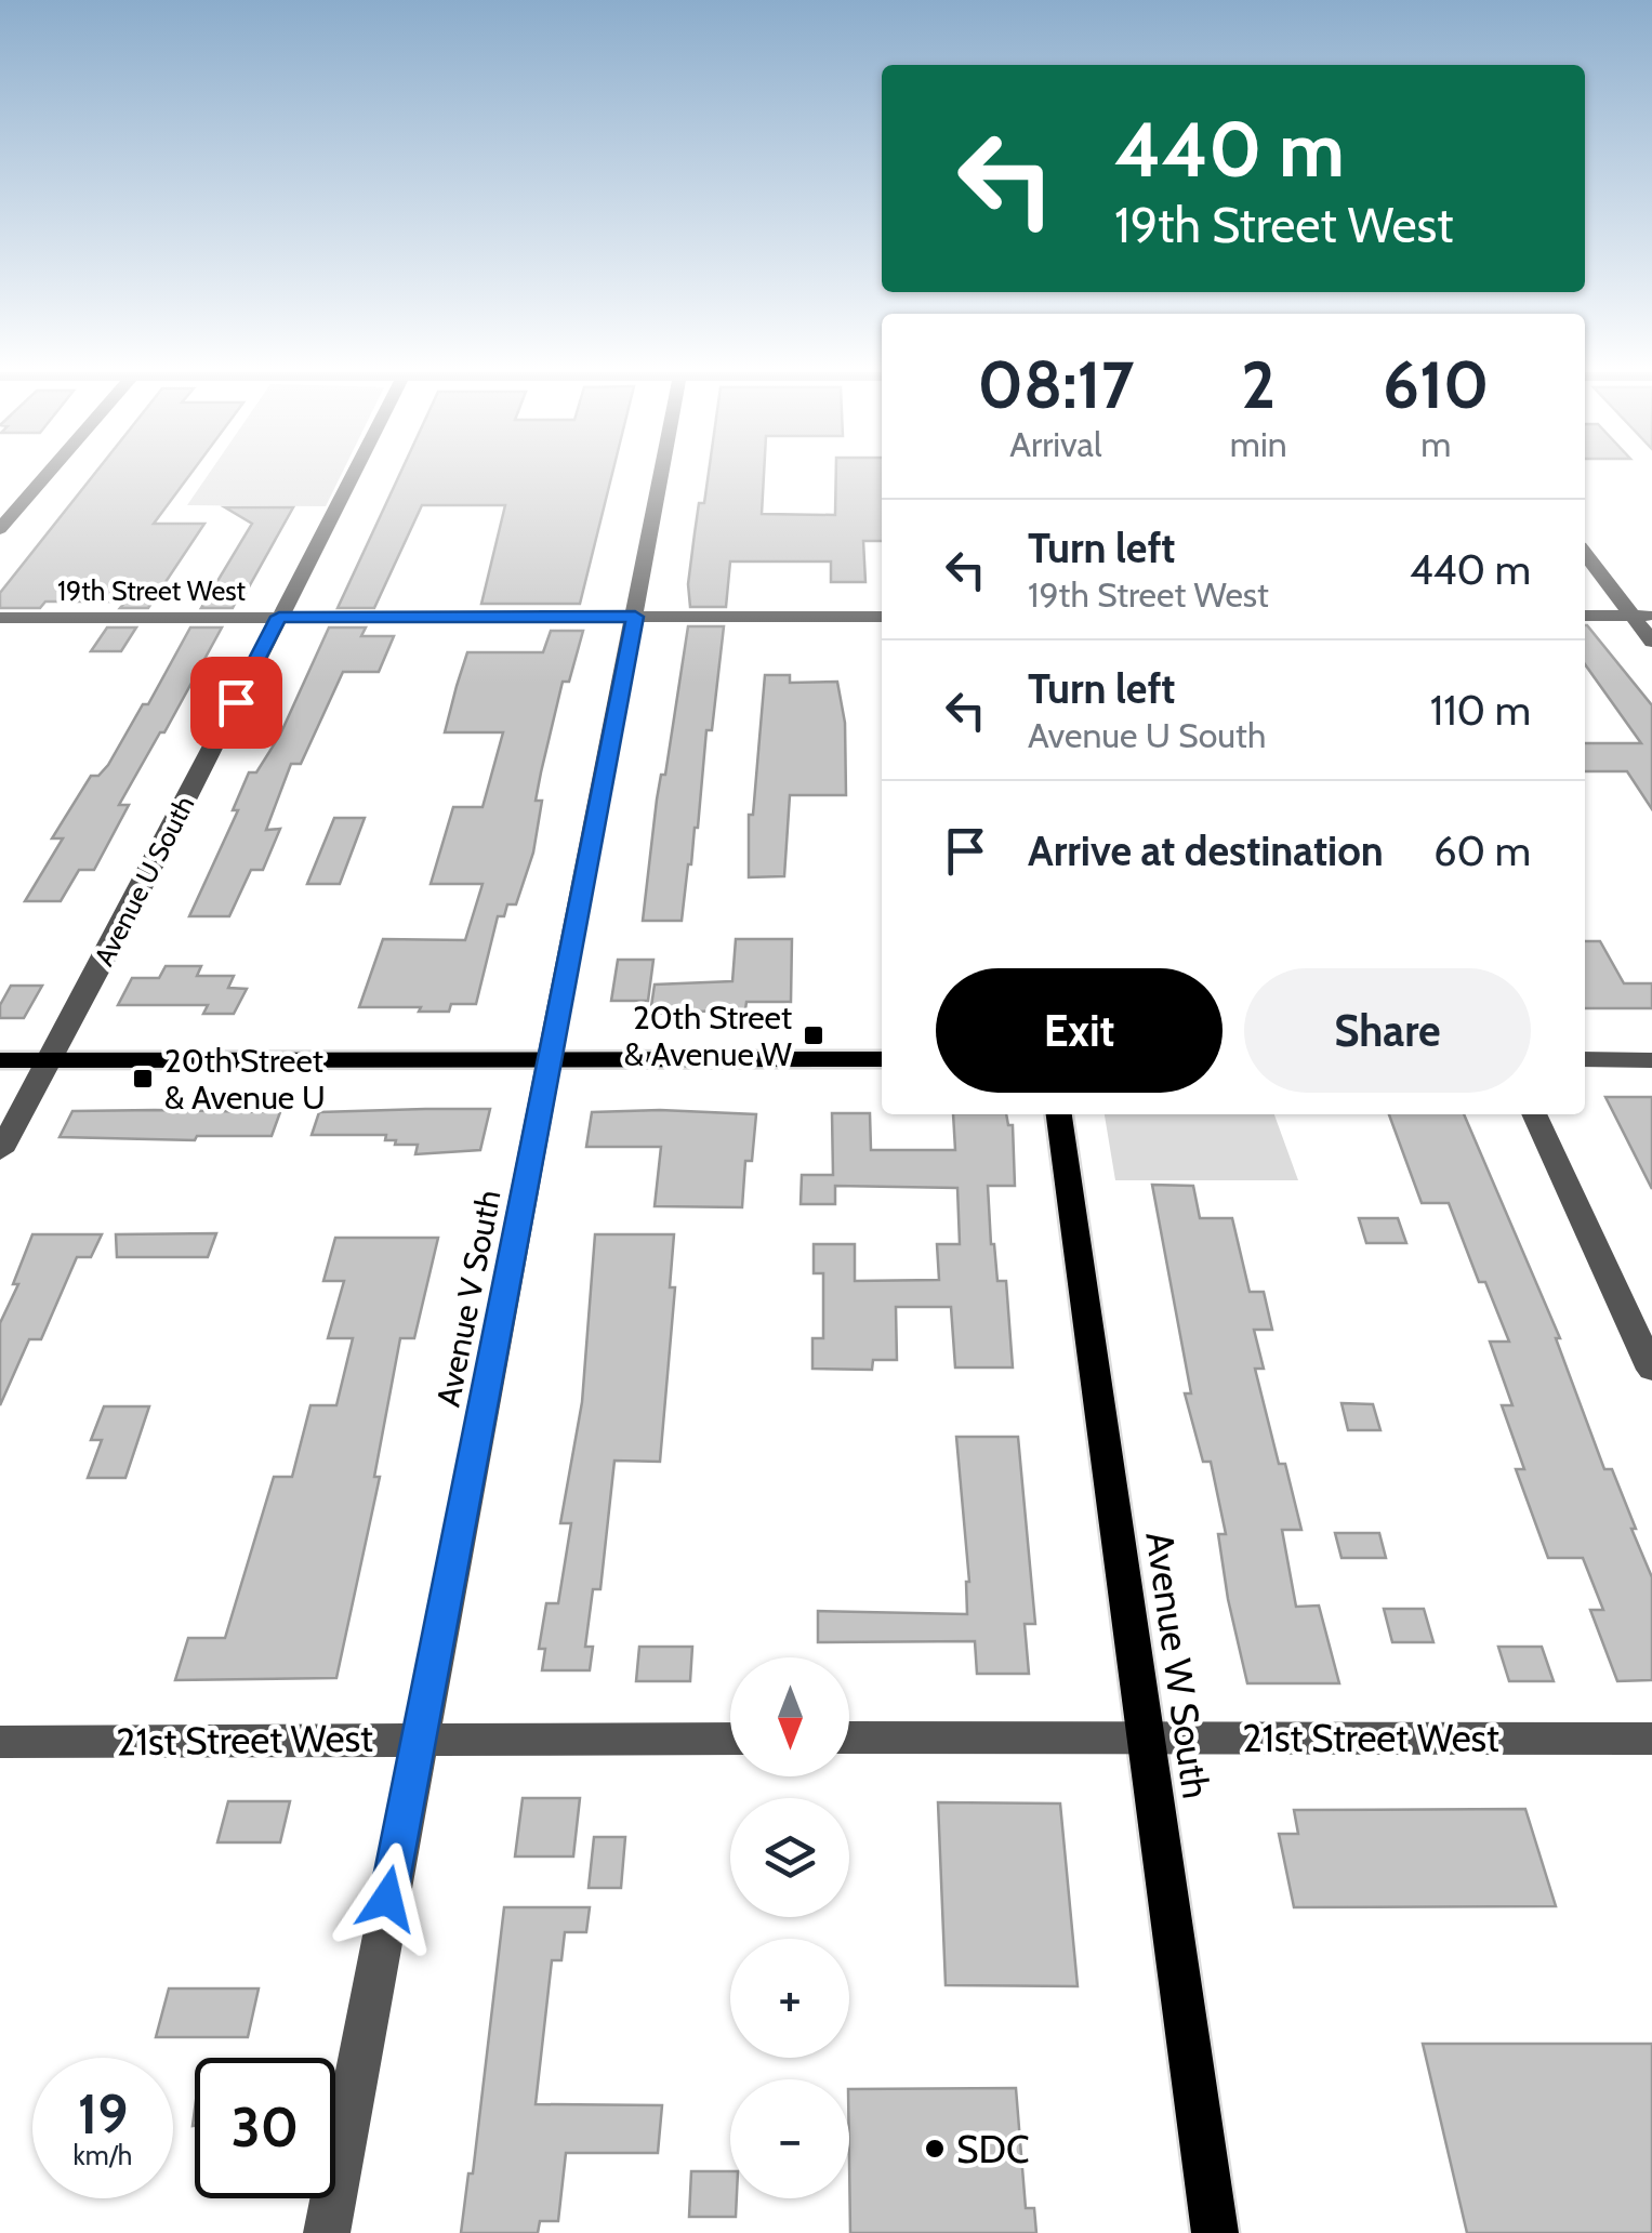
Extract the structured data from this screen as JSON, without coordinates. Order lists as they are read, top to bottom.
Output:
{
  "streets": {
    "main road": ["Avenue W South"],
    "street": [
      "19th Street West",
      "Avenue U South",
      "Avenue V South",
      "21st Street West"
    ]
  },
  "crossings": [
    ["19th Street West", "Avenue U South"],
    ["19th Street West", "Avenue V South"],
    ["Avenue V South", "21st Street West"],
    ["Avenue W South", "21st Street West"]
  ],
  "places": {
    "transit": ["20th Street & Avenue W", "20th Street & Avenue U"],
    "other": ["SDC"]
  },
  "north": "bottom",
  "page": {
    "turn": ["440 m", "19th Street West"],
    "eta": [
      "08:17",
      "Arrival",
      "2",
      "min",
      "610",
      "m"
    ],
    "list": [
      {
        "name": "Turn left",
        "note": "19th Street West",
        "value": "440 m"
      },
      {
        "name": "Turn left",
        "note": "Avenue U South",
        "value": "110 m"
      },
      {
        "name": "Arrive at destination",
        "value": "60 m"
      }
    ],
    "buttons": ["Exit", "Share"],
    "map_buttons": ["+", "−"],
    "speed": "19 km/h",
    "limit": "30"
  }
}
